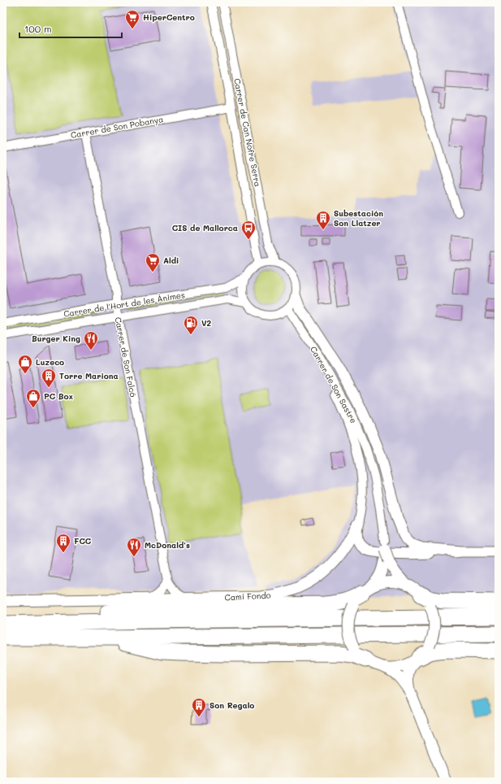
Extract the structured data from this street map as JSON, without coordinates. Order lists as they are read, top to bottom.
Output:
{
  "streets": {
    "street": [
      "Carrer de Son Pobanya",
      "Carrer de Can Nofre Serra",
      "Carrer de l'Hort de les Ànimes",
      "Carrer de Son Falcó",
      "Carrer de Son Sastre",
      "Camí Fondo"
    ]
  },
  "crossings": [
    ["Carrer de Son Pobanya", "Carrer de Can Nofre Serra"],
    ["Carrer de Son Pobanya", "Carrer de Son Falcó"],
    ["Carrer de Can Nofre Serra", "Carrer de l'Hort de les Ànimes"],
    ["Carrer de Can Nofre Serra", "Carrer de Son Sastre"],
    ["Carrer de l'Hort de les Ànimes", "Carrer de Son Falcó"],
    ["Carrer de l'Hort de les Ànimes", "Carrer de Son Sastre"]
  ],
  "places": {
    "supermarket": ["HiperCentro", "Aldi"],
    "building": [
      "Subestación Son Llatzer",
      "Torre Mariona",
      "FCC",
      "Son Regalo"
    ],
    "bus stop": ["CIS de Mallorca"],
    "fuel station": ["V2"],
    "restaurant": ["Burger King", "McDonald's"],
    "shop": ["Luzeco", "PC Box"]
  },
  "scale_bar": "100 m"
}
